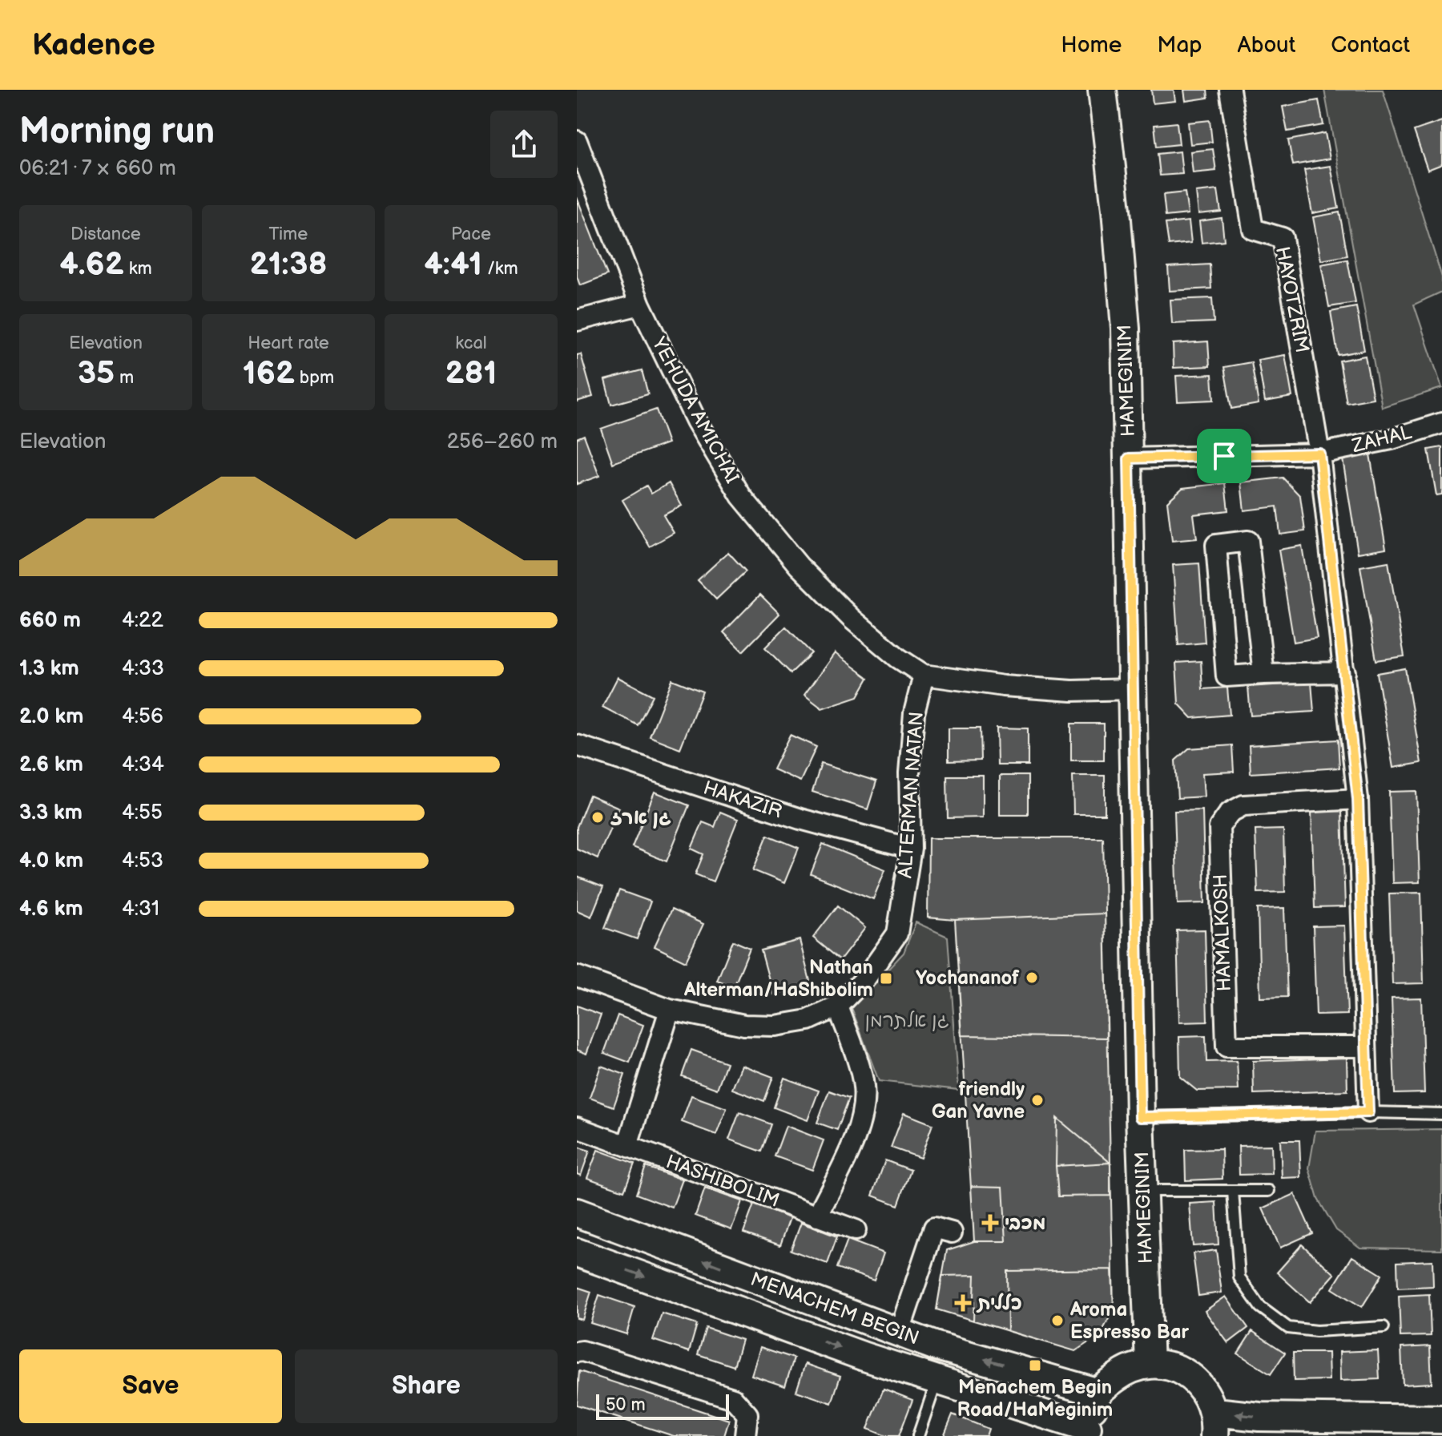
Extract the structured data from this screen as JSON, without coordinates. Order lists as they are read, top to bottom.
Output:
{
  "streets": {
    "main road": ["HAMEGINIM", "MENACHEM BEGIN"],
    "street": [
      "HAYOTZRIM",
      "YEHUDA AMICHAI",
      "ZAHAL",
      "ALTERMAN NATAN",
      "HAKAZIR",
      "HAMALKOSH",
      "HASHIBOLIM"
    ]
  },
  "crossings": [
    ["HAYOTZRIM", "ZAHAL"],
    ["HAMEGINIM", "YEHUDA AMICHAI"],
    ["HAMEGINIM", "ZAHAL"],
    ["YEHUDA AMICHAI", "ALTERMAN NATAN"],
    ["ALTERMAN NATAN", "HAKAZIR"]
  ],
  "parks": ["גן אלתרמן"],
  "places": {
    "other": [
      "גן ארז",
      "Yochananof",
      "friendly Gan Yavne",
      "Aroma Espresso Bar"
    ],
    "transit": ["Nathan Alterman/HaShibolim", "Menachem Begin Road/HaMeginim"],
    "health": ["מכבי", "כללית"]
  },
  "scale_bar": "50 m",
  "page": {
    "header": "Kadence",
    "nav": [
      "Home",
      "Map",
      "About",
      "Contact"
    ],
    "heading": ["Morning run", "06:21 · 7 × 660 m"],
    "stats": [
      ["Distance", "4.62 km"],
      ["Time", "21:38"],
      ["Pace", "4:41 /km"],
      ["Elevation", "35 m"],
      ["Heart rate", "162 bpm"],
      ["kcal", "281"]
    ],
    "chart": ["Elevation", "256–260 m"],
    "list": [
      {
        "name": "660 m",
        "note": "4:22"
      },
      {
        "name": "1.3 km",
        "note": "4:33"
      },
      {
        "name": "2.0 km",
        "note": "4:56"
      },
      {
        "name": "2.6 km",
        "note": "4:34"
      },
      {
        "name": "3.3 km",
        "note": "4:55"
      },
      {
        "name": "4.0 km",
        "note": "4:53"
      },
      {
        "name": "4.6 km",
        "note": "4:31"
      }
    ],
    "buttons": ["Save", "Share"],
    "scale": "50 m"
  }
}
